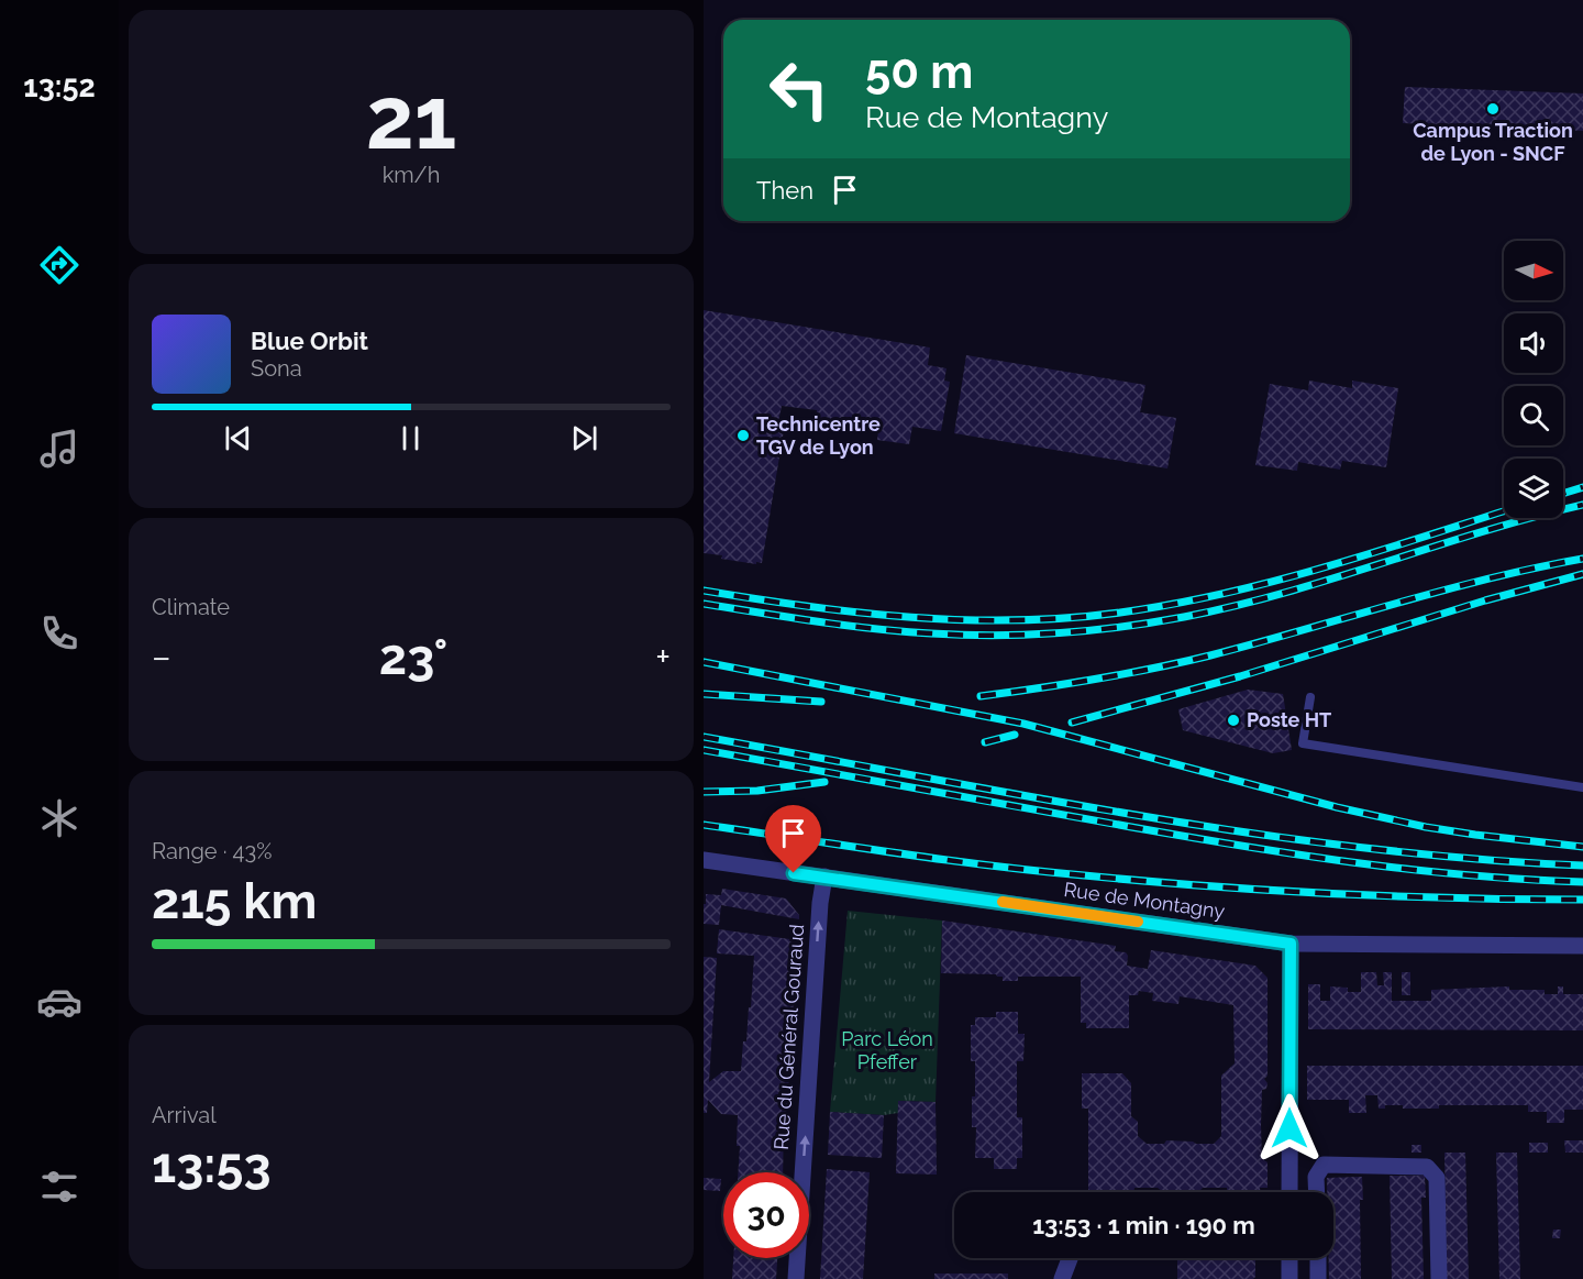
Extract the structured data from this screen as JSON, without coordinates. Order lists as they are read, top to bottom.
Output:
{
  "streets": {
    "street": ["Rue de Montagny", "Rue du Général Gouraud"]
  },
  "crossings": [
    ["Rue de Montagny", "Rue du Général Gouraud"]
  ],
  "one_way": ["Rue du Général Gouraud"],
  "parks": ["Parc Léon Pfeffer"],
  "places": ["Campus Traction de Lyon - SNCF", "Technicentre TGV de Lyon", "Poste HT"],
  "north": "right",
  "page": {
    "tabs": "13:52",
    "tile": [
      ["21", "km/h"],
      "Climate",
      ["Range · 43%", "215 km"],
      ["Arrival", "13:53"]
    ],
    "turn": ["50 m", "Rue de Montagny"],
    "then": "Then",
    "song": ["Blue Orbit", "Sona"],
    "heat": ["−", "23°", "+"],
    "limit": "30",
    "trip": "13:53 · 1 min · 190 m"
  }
}
